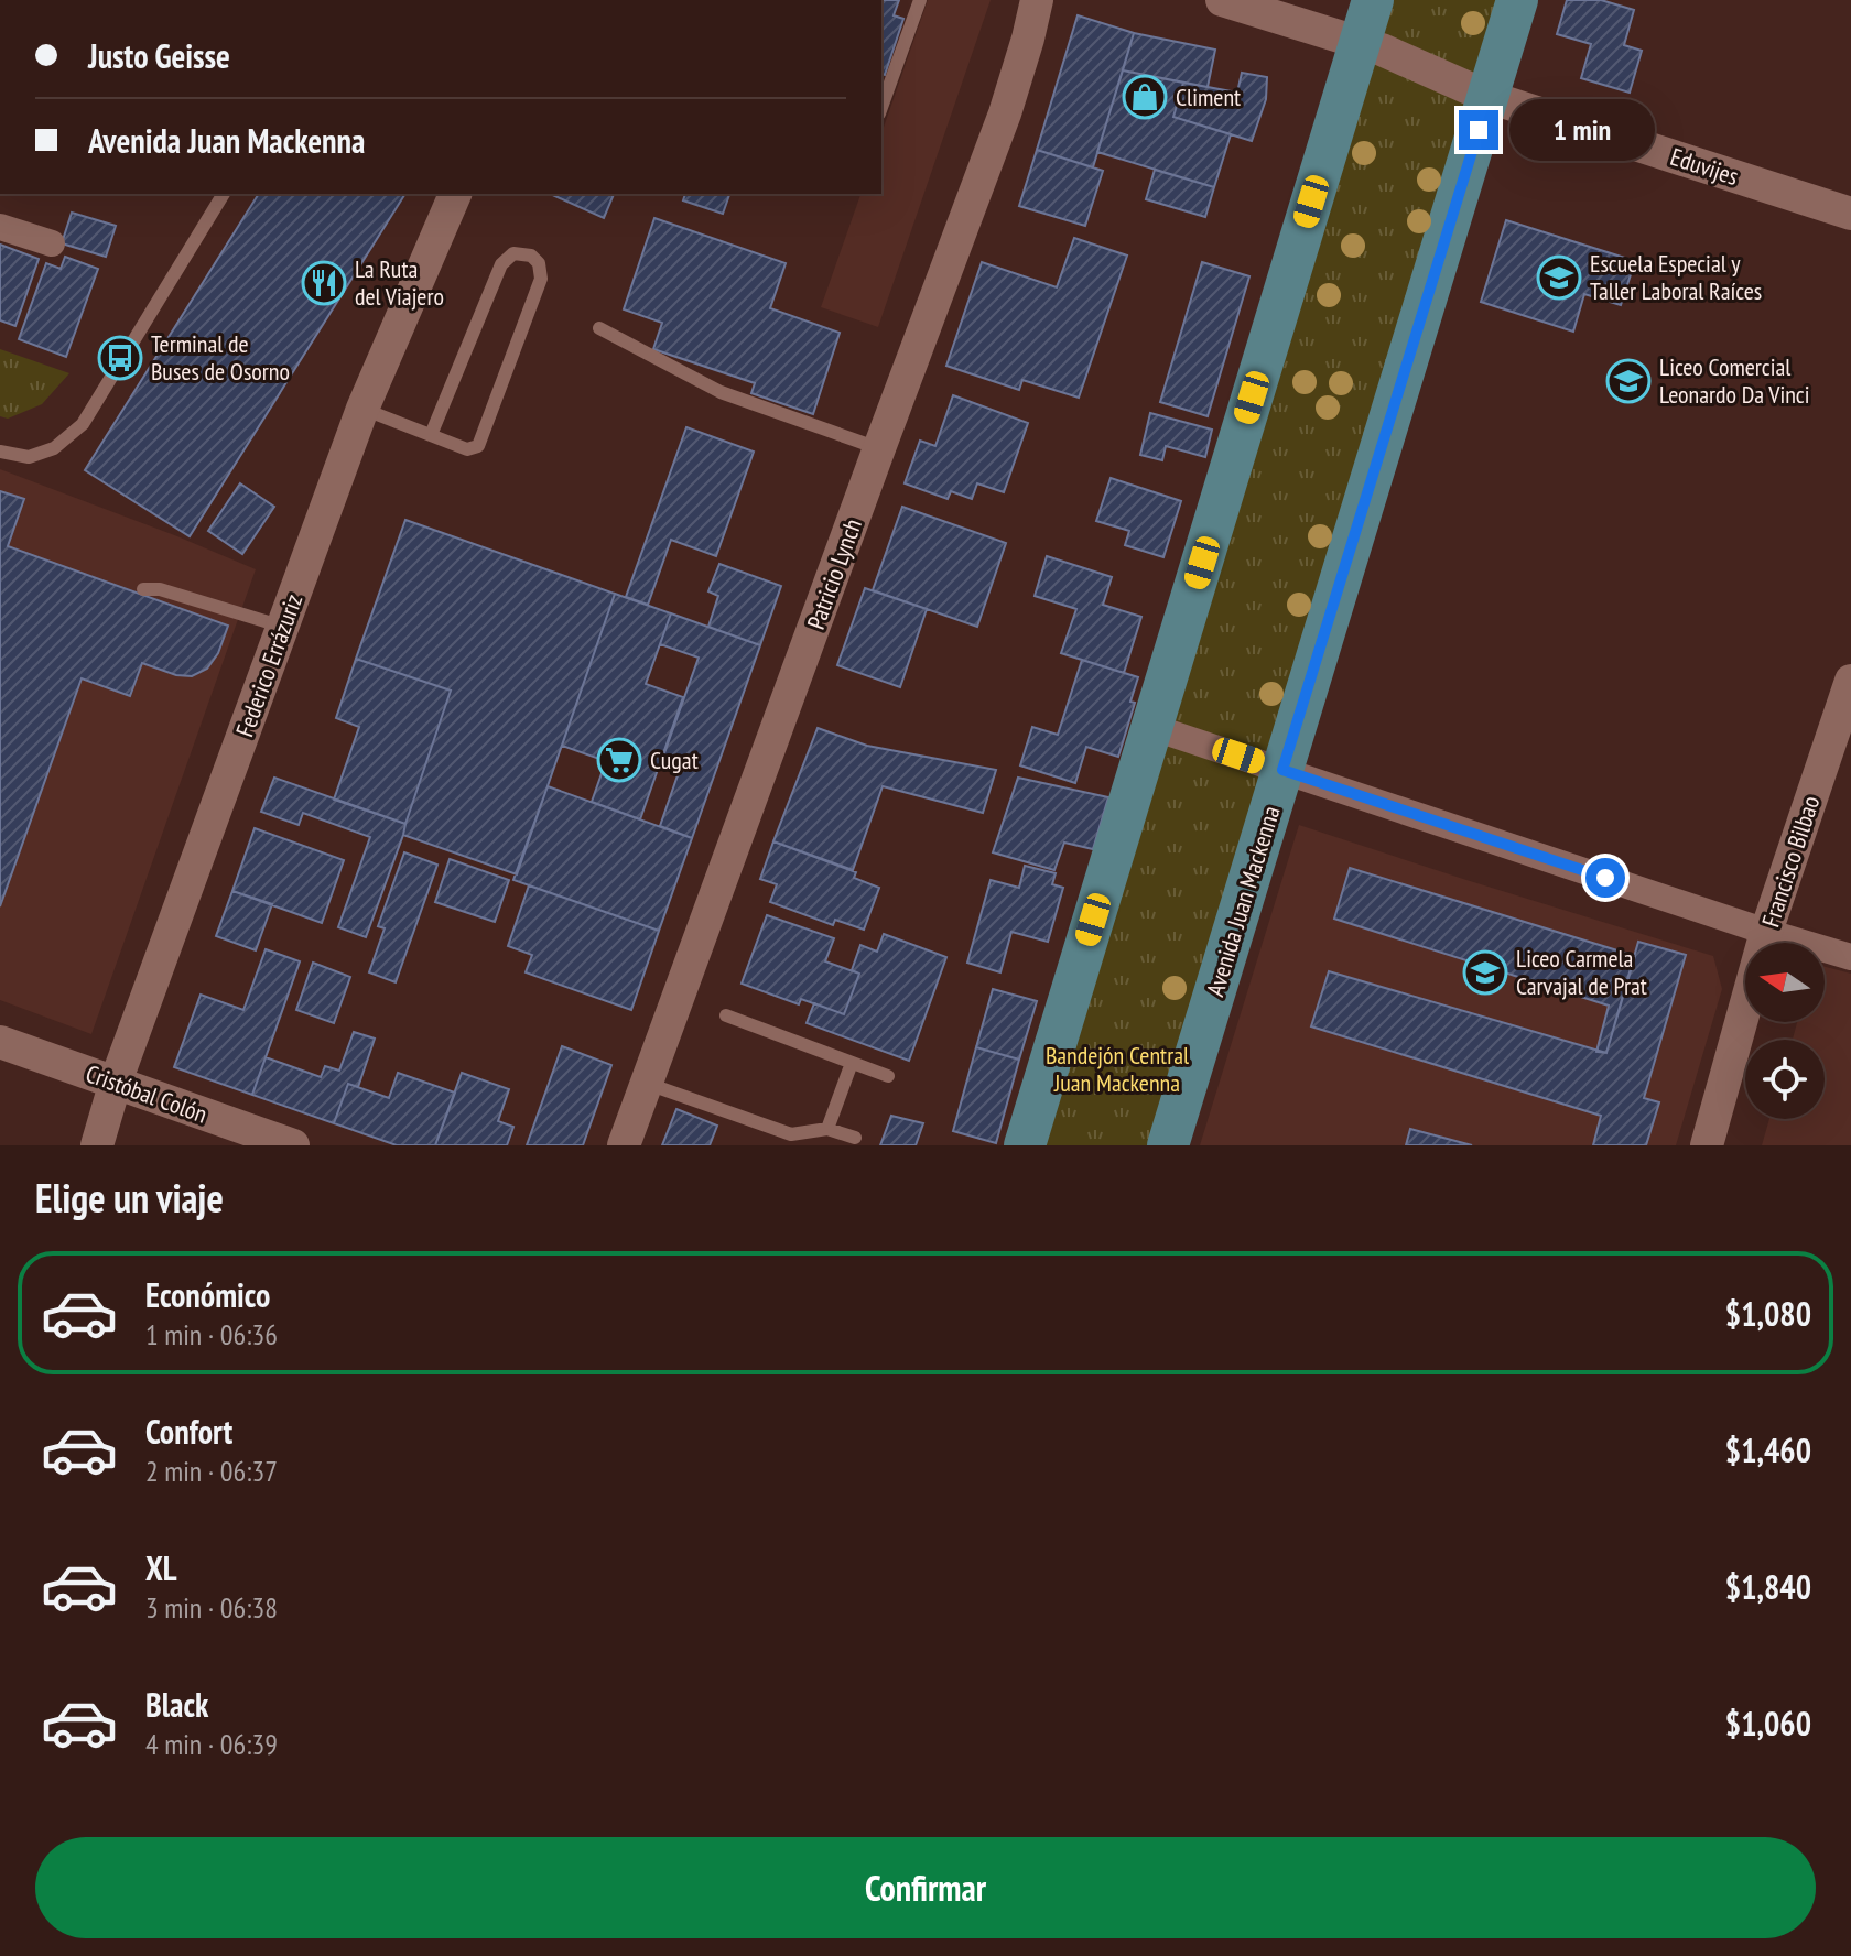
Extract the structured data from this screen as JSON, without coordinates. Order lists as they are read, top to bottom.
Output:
{
  "streets": {
    "main road": ["Avenida Juan Mackenna"],
    "street": [
      "Eduvijes",
      "Patricio Lynch",
      "Federico Errázuriz",
      "Francisco Bilbao",
      "Cristóbal Colón"
    ]
  },
  "crossings": [
    ["Eduvijes", "Avenida Juan Mackenna"],
    ["Federico Errázuriz", "Cristóbal Colón"]
  ],
  "parks": ["Bandejón Central Juan Mackenna"],
  "places": {
    "shop": ["Climent"],
    "school or university": ["Escuela Especial y Taller Laboral Raíces", "Liceo Comercial Leonardo Da Vinci", "Liceo Carmela Carvajal de Prat"],
    "restaurant": ["La Ruta del Viajero"],
    "bus stop": ["Terminal de Buses de Osorno"],
    "supermarket": ["Cugat"]
  },
  "north": "left",
  "page": {
    "banner": ["Justo Geisse", "Avenida Juan Mackenna"],
    "bubble": "1 min",
    "heading": "Elige un viaje",
    "list": [
      {
        "name": "Económico",
        "note": "1 min · 06:36",
        "value": "$1,080"
      },
      {
        "name": "Confort",
        "note": "2 min · 06:37",
        "value": "$1,460"
      },
      {
        "name": "XL",
        "note": "3 min · 06:38",
        "value": "$1,840"
      },
      {
        "name": "Black",
        "note": "4 min · 06:39",
        "value": "$1,060"
      }
    ],
    "buttons": "Confirmar"
  }
}
